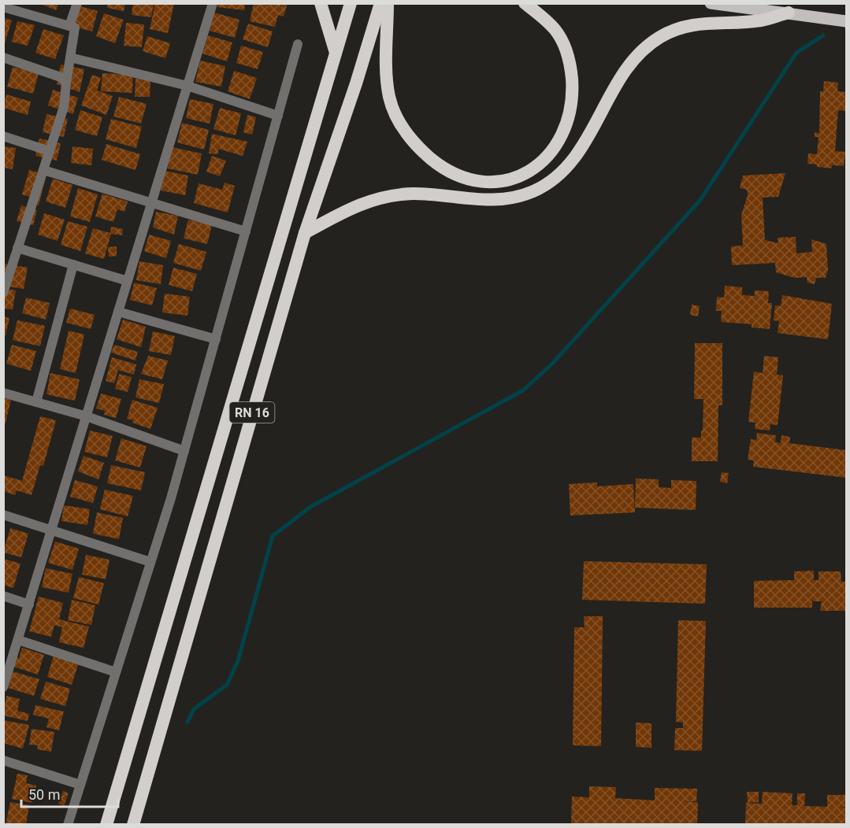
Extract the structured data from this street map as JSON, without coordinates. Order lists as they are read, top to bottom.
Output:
{
  "streets": {
    "highway": ["RN 16"]
  },
  "scale_bar": "50 m"
}
